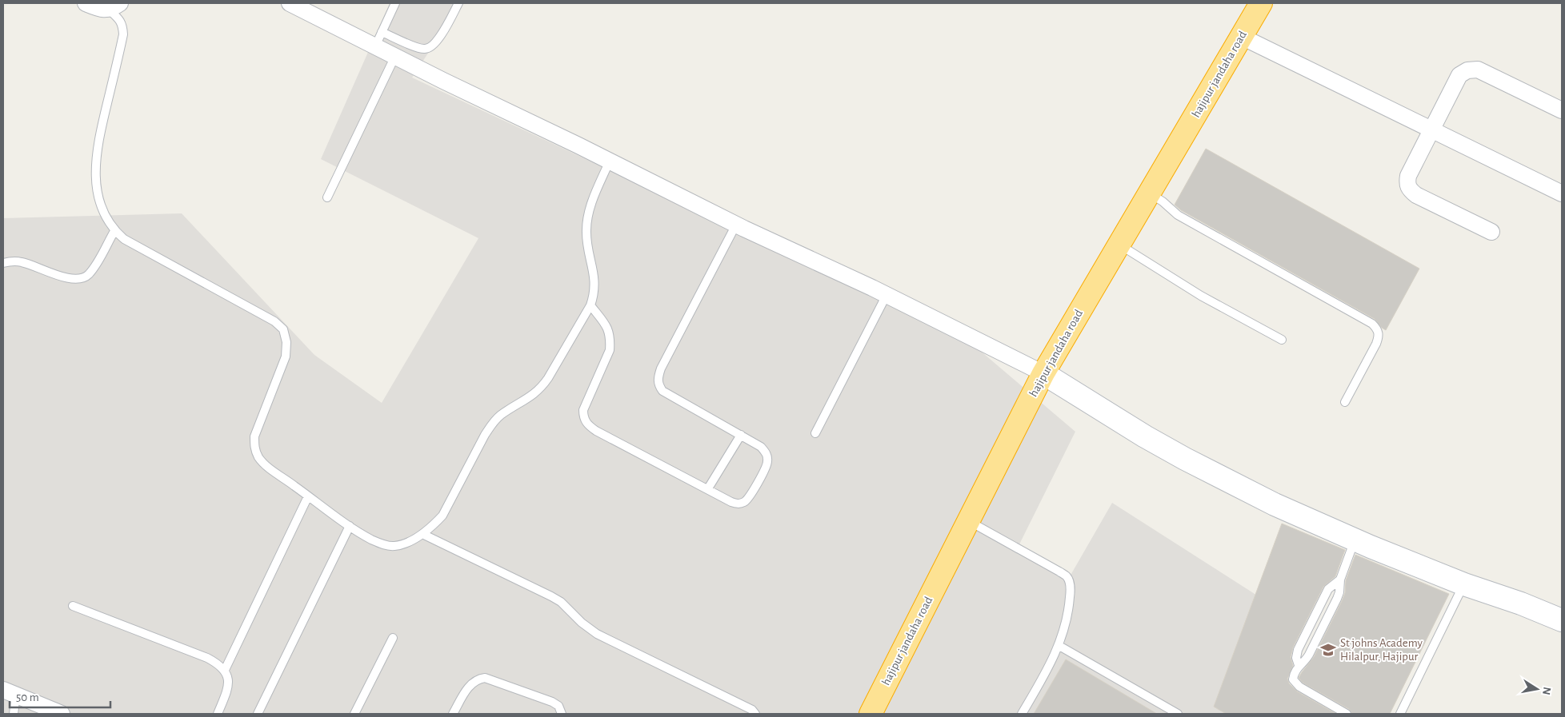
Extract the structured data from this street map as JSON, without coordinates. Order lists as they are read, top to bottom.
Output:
{
  "streets": {
    "highway": ["hajipur jandaha road"]
  },
  "places": {
    "school or university": ["St johns Academy Hilalpur, Hajipur"]
  },
  "scale_bar": "50 m",
  "north": "right"
}
